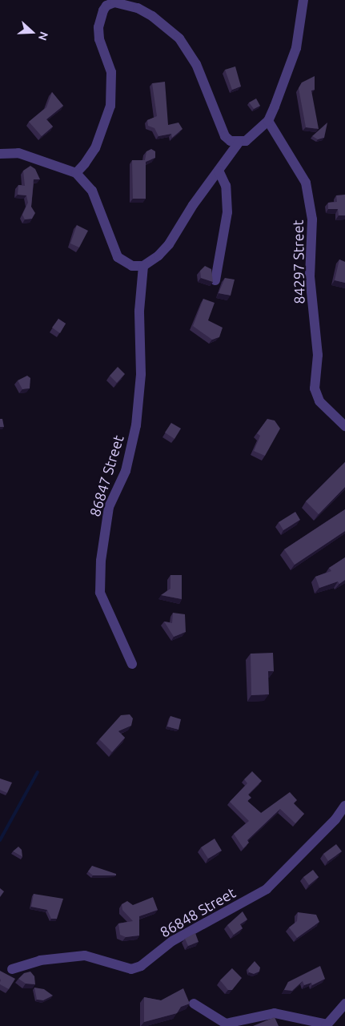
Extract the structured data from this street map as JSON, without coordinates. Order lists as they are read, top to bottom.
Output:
{
  "streets": {
    "street": ["84297 Street", "86847 Street", "86848 Street"]
  },
  "north": "right"
}
